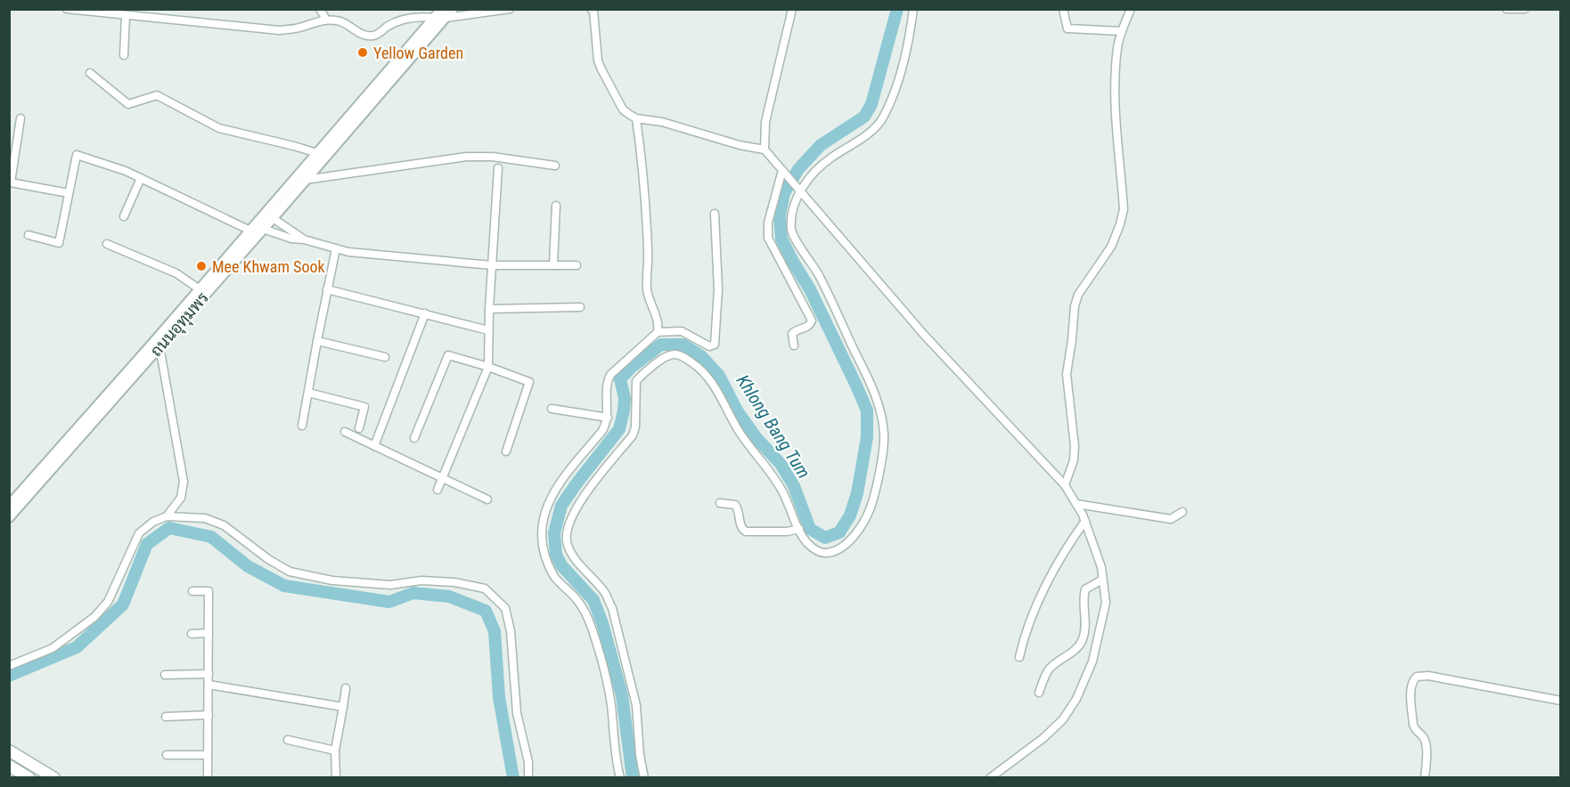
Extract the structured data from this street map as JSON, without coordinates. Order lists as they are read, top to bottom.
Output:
{
  "streets": {
    "street": ["ถนนอุทุมพร"]
  },
  "water": ["Khlong Bang Tum"],
  "places": ["Yellow Garden", "Mee Khwam Sook"]
}
